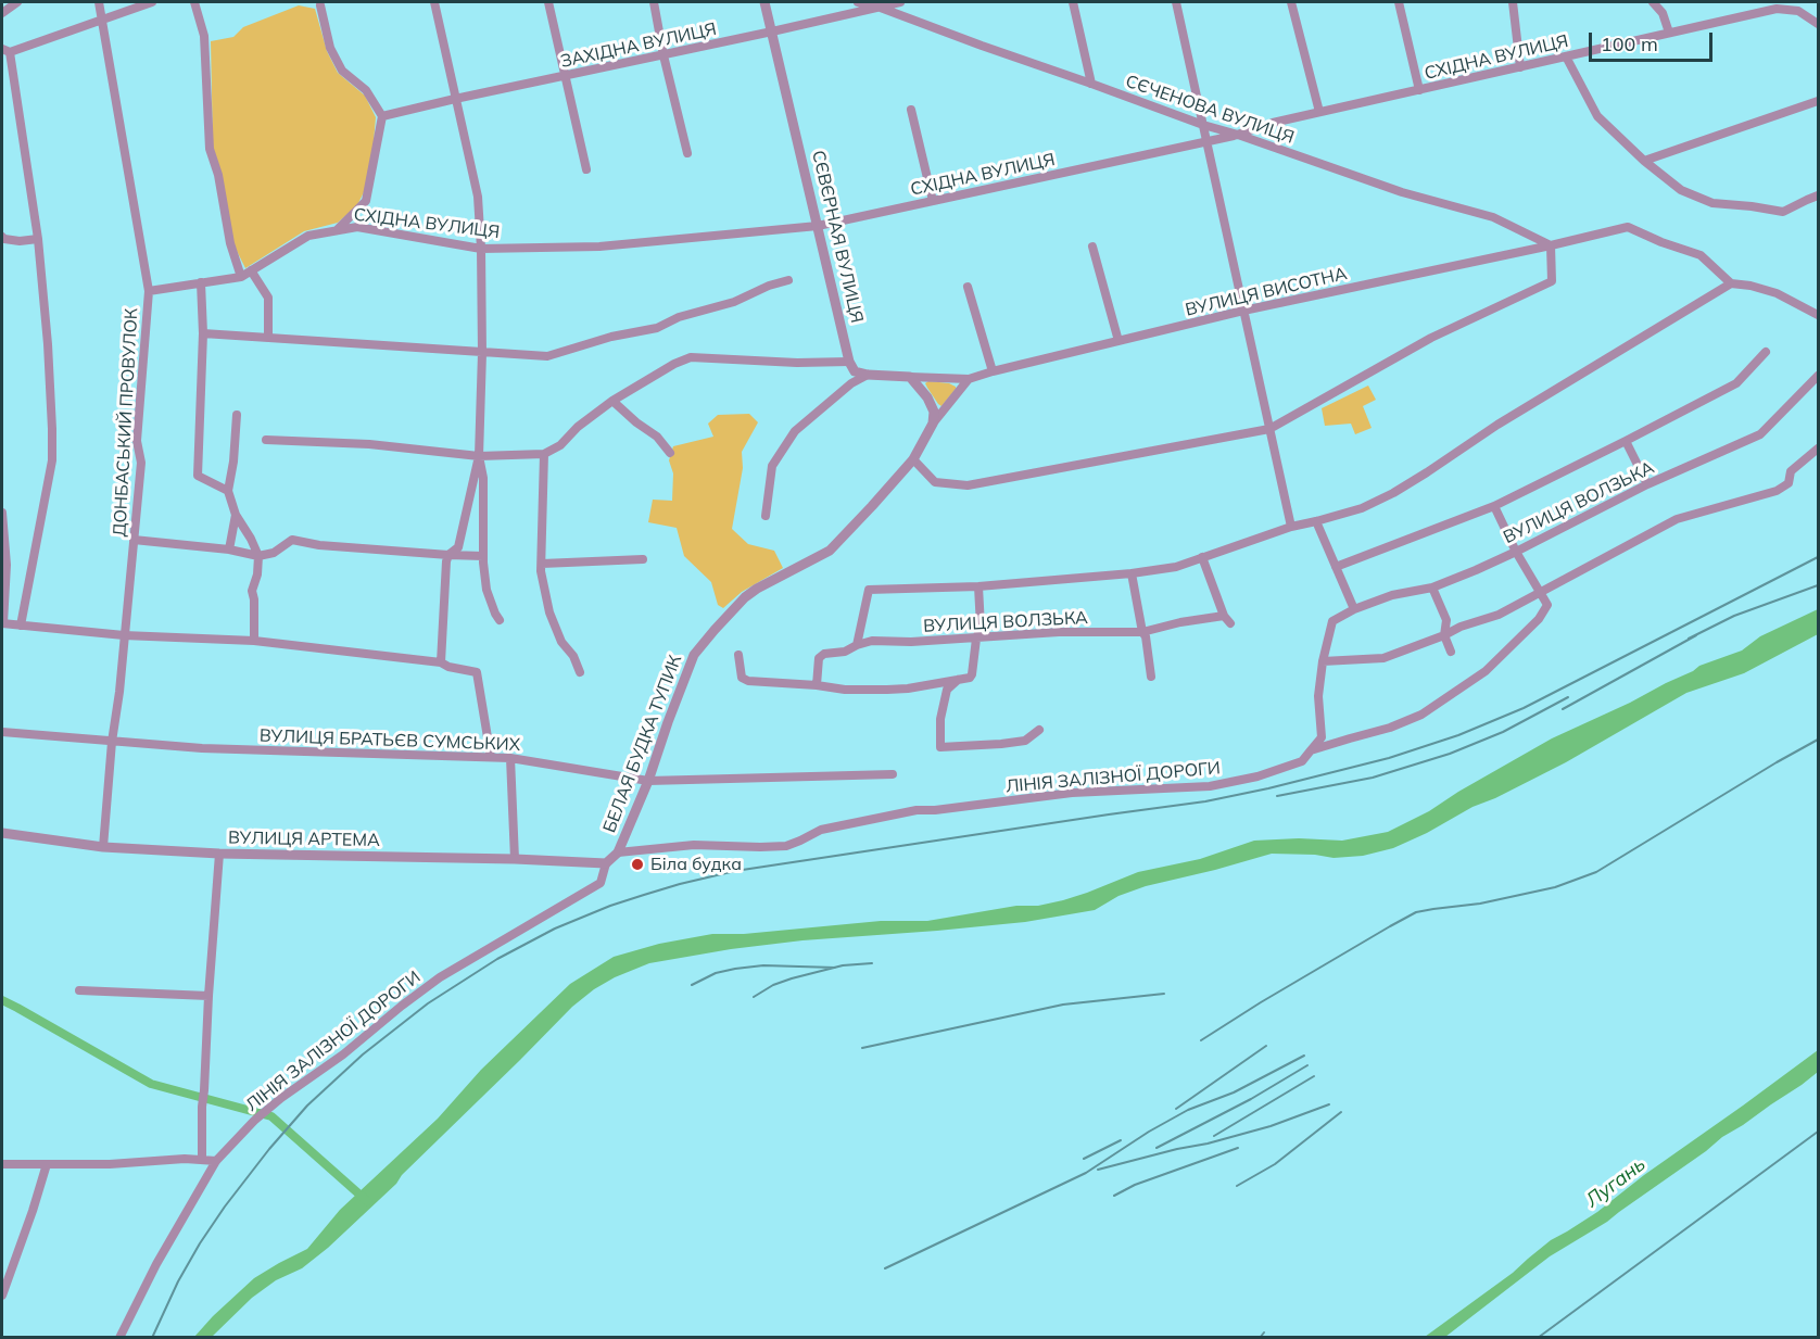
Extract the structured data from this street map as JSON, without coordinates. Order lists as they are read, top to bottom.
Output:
{
  "streets": {
    "street": [
      "ЗАХІДНА ВУЛИЦЯ",
      "СХІДНА ВУЛИЦЯ",
      "СЄЧЕНОВА ВУЛИЦЯ",
      "СЄВЄРНАЯ ВУЛИЦЯ",
      "ВУЛИЦЯ ВИСОТНА",
      "ДОНБАСЬКИЙ ПРОВУЛОК",
      "ВУЛИЦЯ ВОЛЗЬКА",
      "ВУЛИЦЯ БРАТЬЄВ СУМСЬКИХ",
      "БЕЛАЯ БУДКА ТУПИК",
      "ЛІНІЯ ЗАЛІЗНОЇ ДОРОГИ",
      "ВУЛИЦЯ АРТЕМА"
    ]
  },
  "crossings": [
    ["ЗАХІДНА ВУЛИЦЯ", "СЄЧЕНОВА ВУЛИЦЯ"],
    ["ЗАХІДНА ВУЛИЦЯ", "СЄВЄРНАЯ ВУЛИЦЯ"],
    ["СХІДНА ВУЛИЦЯ", "СЄЧЕНОВА ВУЛИЦЯ"],
    ["СХІДНА ВУЛИЦЯ", "СЄВЄРНАЯ ВУЛИЦЯ"],
    ["СХІДНА ВУЛИЦЯ", "ДОНБАСЬКИЙ ПРОВУЛОК"],
    ["СЄЧЕНОВА ВУЛИЦЯ", "ВУЛИЦЯ ВИСОТНА"],
    ["ДОНБАСЬКИЙ ПРОВУЛОК", "ВУЛИЦЯ БРАТЬЄВ СУМСЬКИХ"],
    ["ДОНБАСЬКИЙ ПРОВУЛОК", "ВУЛИЦЯ АРТЕМА"],
    ["ВУЛИЦЯ БРАТЬЄВ СУМСЬКИХ", "БЕЛАЯ БУДКА ТУПИК"],
    ["БЕЛАЯ БУДКА ТУПИК", "ЛІНІЯ ЗАЛІЗНОЇ ДОРОГИ"],
    ["БЕЛАЯ БУДКА ТУПИК", "ВУЛИЦЯ АРТЕМА"],
    ["ЛІНІЯ ЗАЛІЗНОЇ ДОРОГИ", "ВУЛИЦЯ АРТЕМА"]
  ],
  "water": ["Лугань"],
  "places": ["Біла будка"],
  "scale_bar": "100 m"
}
